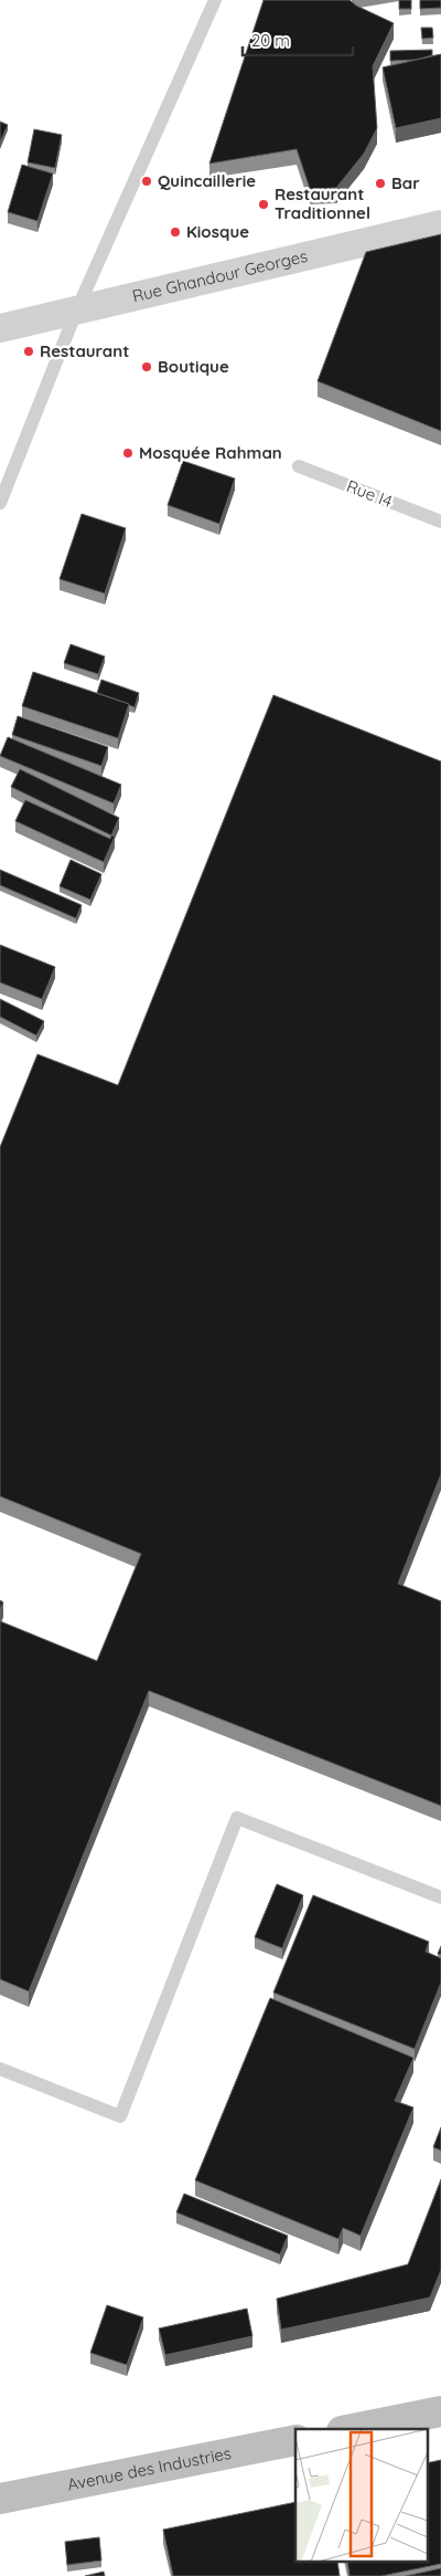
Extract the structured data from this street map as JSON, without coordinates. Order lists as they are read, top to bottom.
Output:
{
  "streets": {
    "street": ["Rue Ghandour Georges", "Avenue des Industries"],
    "lane": ["Rue I4"]
  },
  "places": [
    "Quincaillerie",
    "Bar",
    "Restaurant Traditionnel",
    "Kiosque",
    "Restaurant",
    "Boutique",
    "Mosquée Rahman"
  ],
  "scale_bar": "20 m"
}
